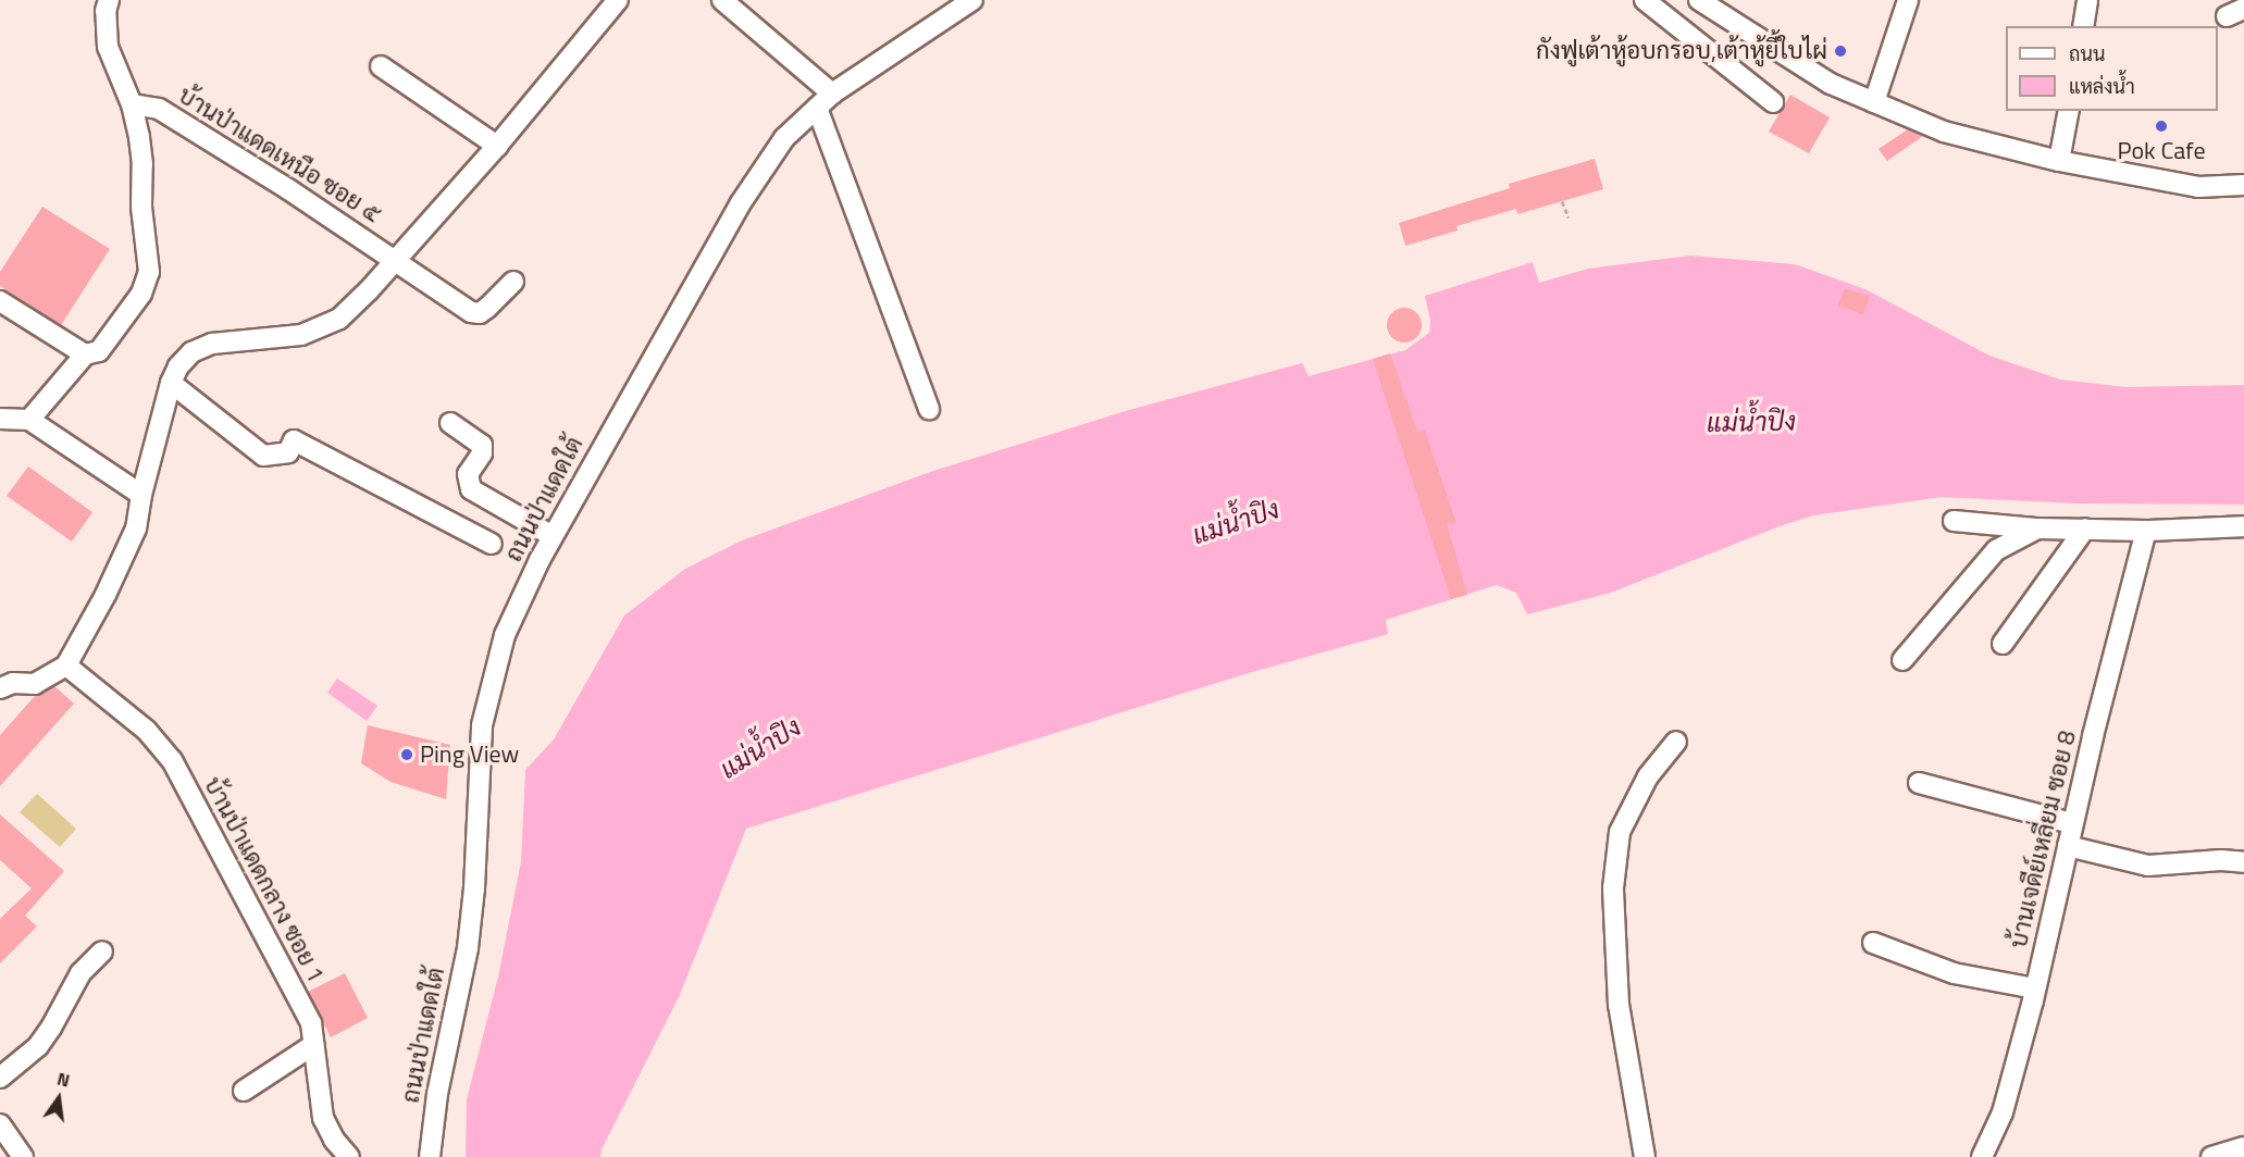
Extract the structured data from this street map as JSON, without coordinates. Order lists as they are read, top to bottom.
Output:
{
  "streets": {
    "street": [
      "บ้านป่าแดดเหนือ ซอย ๕",
      "ถนนป่าแดดใต้",
      "บ้านเจดีย์เหลี่ยม ซอย 8",
      "บ้านป่าแดดกลาง ซอย 1"
    ]
  },
  "water": ["แม่น้ำปิง"],
  "places": ["กังฟูเต้าหู้อบกรอบ,เต้าหู้ยี้ใบไผ่", "Pok Cafe", "Ping View"],
  "legend": ["ถนน", "แหล่งน้ำ"],
  "north": "top"
}
